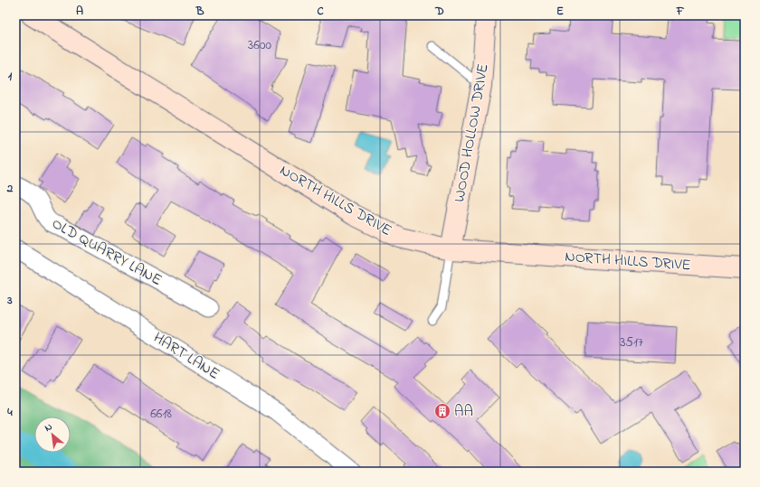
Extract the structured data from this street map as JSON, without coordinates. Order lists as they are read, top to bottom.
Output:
{
  "streets": {
    "street": [
      "WOOD HOLLOW DRIVE",
      "NORTH HILLS DRIVE",
      "OLD QUARRY LANE",
      "HART LANE"
    ]
  },
  "crossings": [
    ["WOOD HOLLOW DRIVE", "NORTH HILLS DRIVE"]
  ],
  "places": {
    "building": ["AA"]
  },
  "house_numbers": ["3600", "3517", "6618"],
  "north": "top left",
  "grid": {
    "columns": [
      "A",
      "B",
      "C",
      "D",
      "E",
      "F"
    ],
    "rows": [
      "1",
      "2",
      "3",
      "4"
    ]
  }
}
